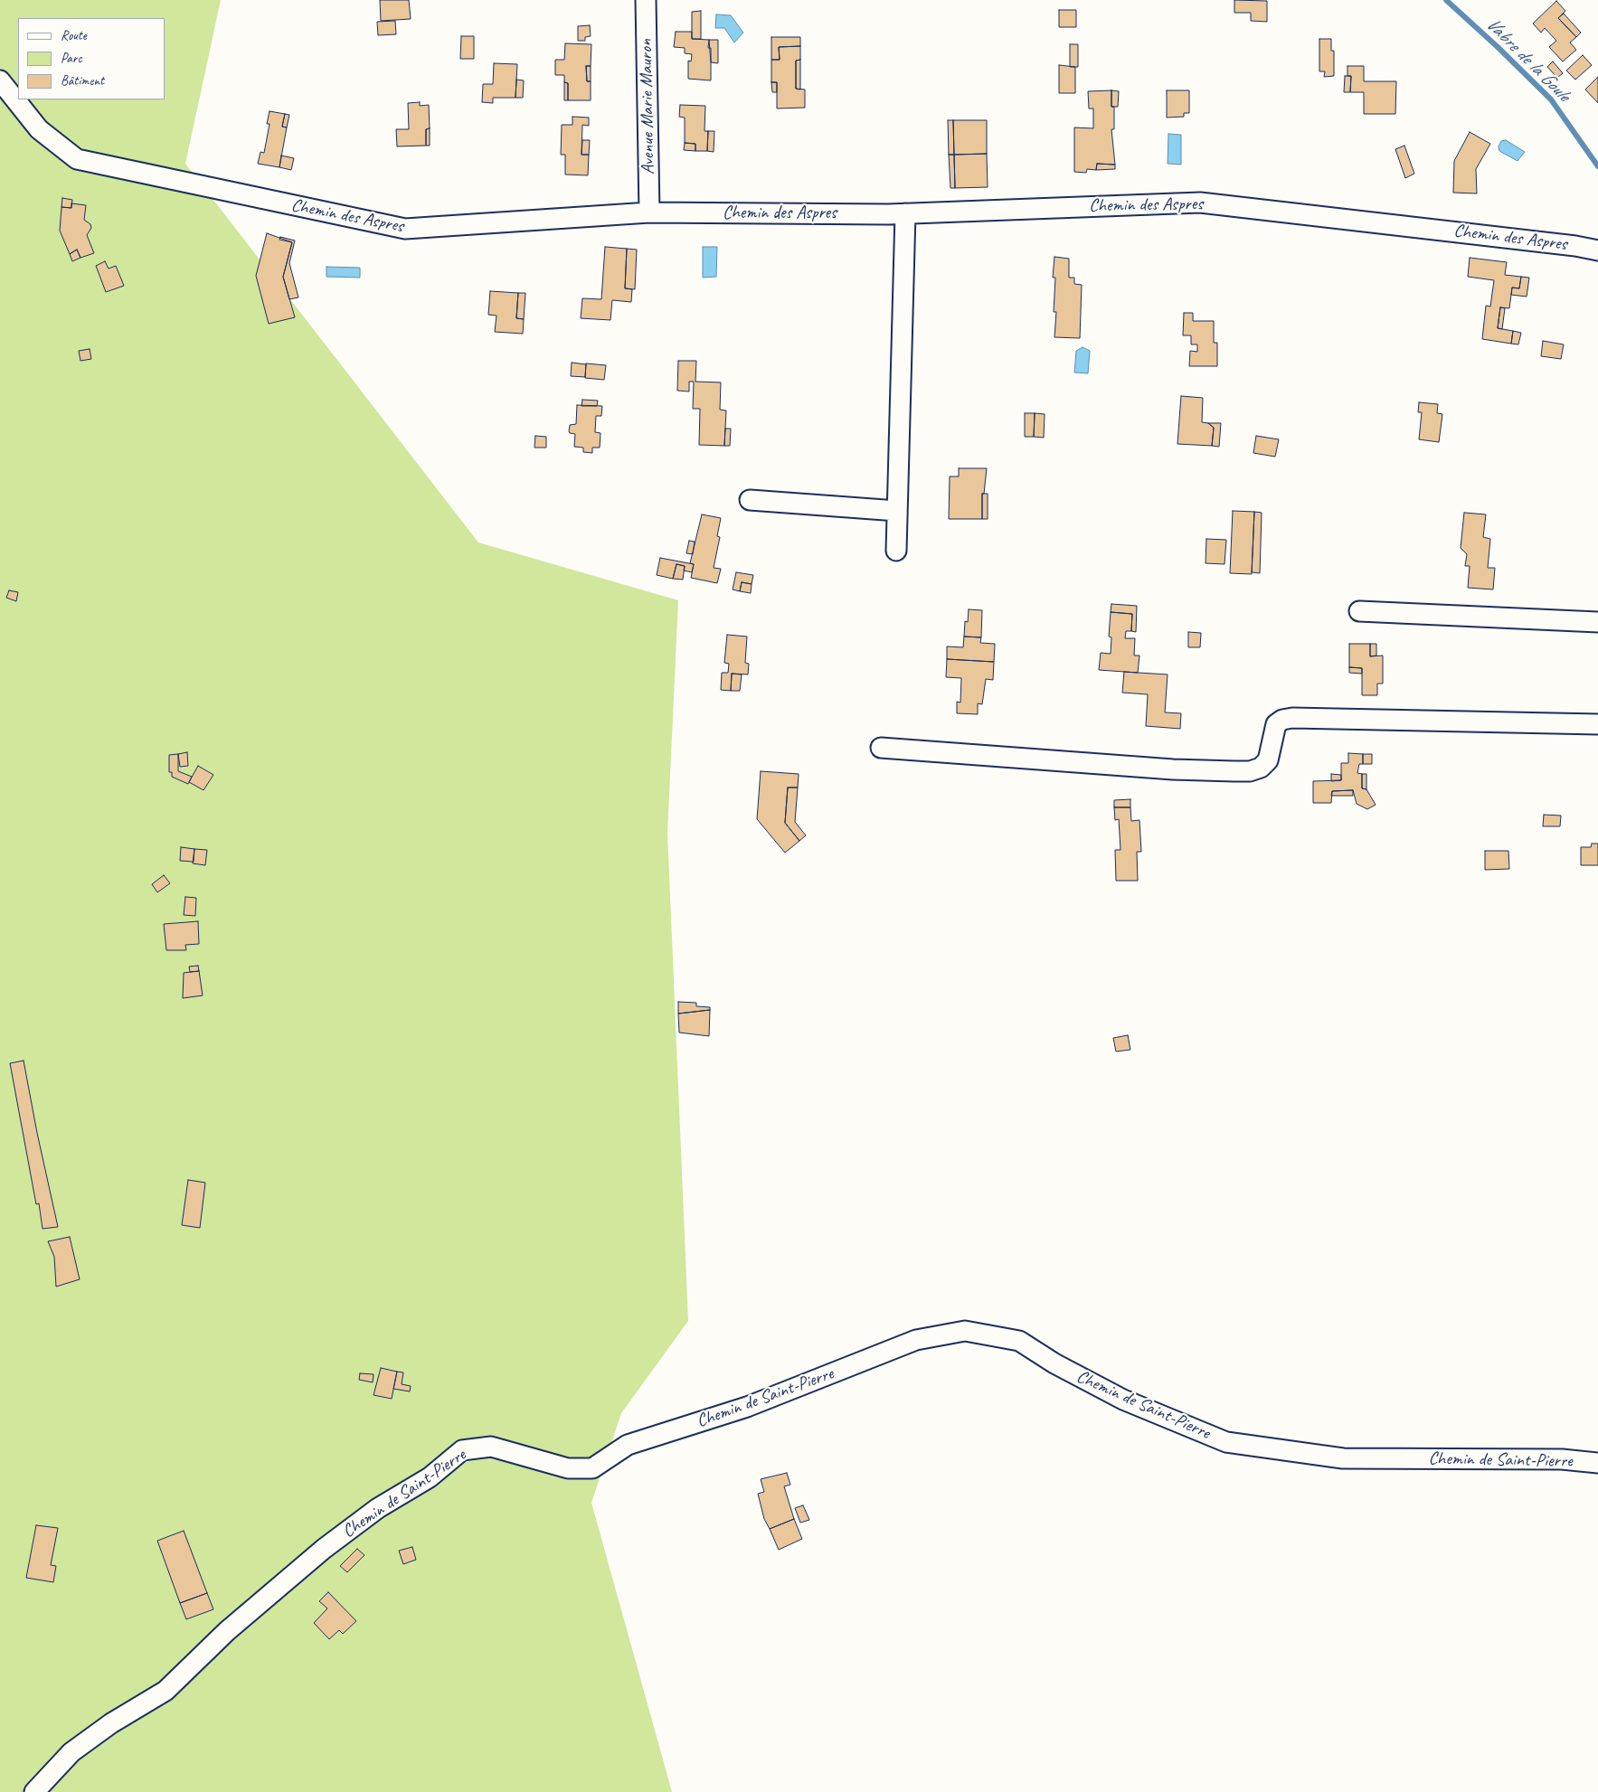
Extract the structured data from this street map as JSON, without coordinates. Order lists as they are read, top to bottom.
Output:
{
  "streets": {
    "street": ["Avenue Marie Mauron", "Chemin des Aspres", "Chemin de Saint-Pierre"]
  },
  "crossings": [
    ["Avenue Marie Mauron", "Chemin des Aspres"]
  ],
  "water": ["Vabre de la Goule"],
  "legend": ["Route", "Parc", "Bâtiment"]
}
